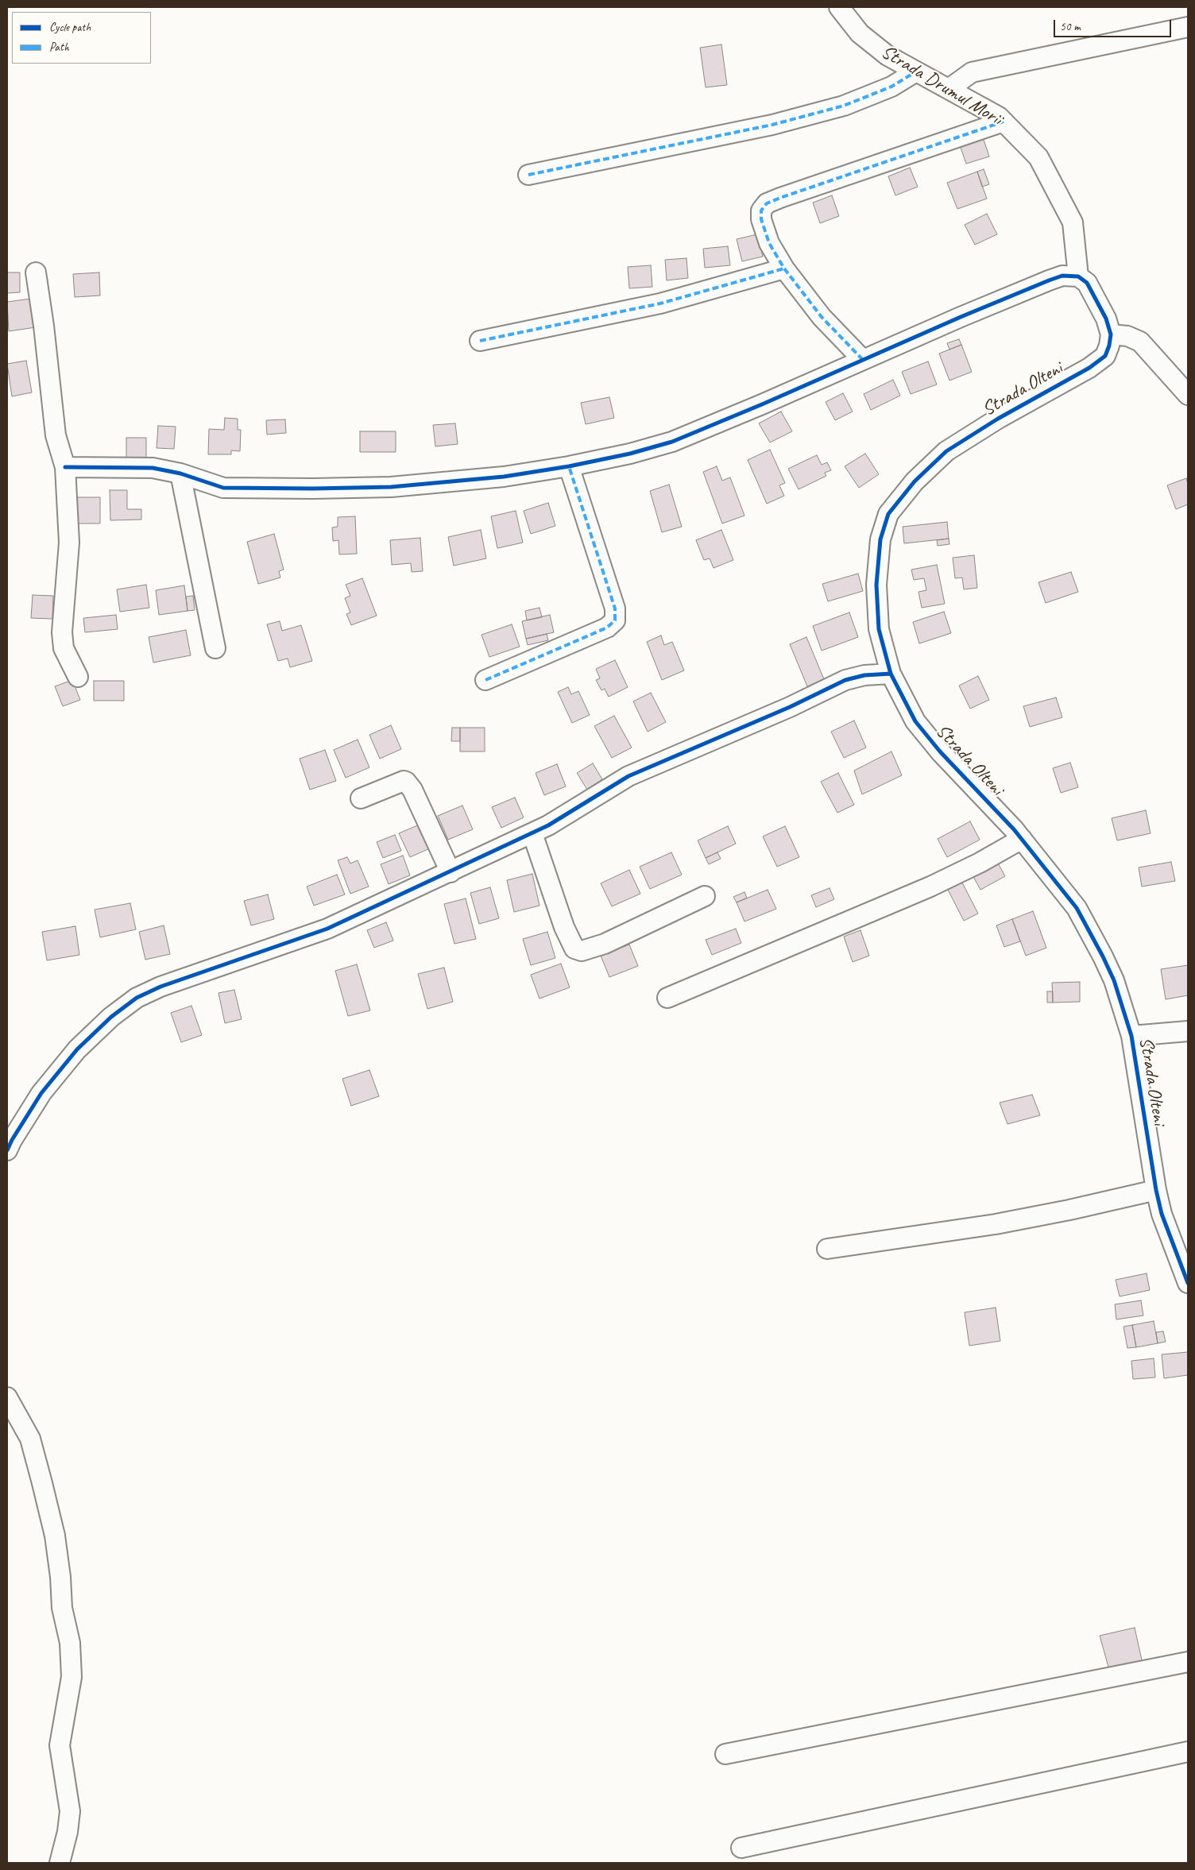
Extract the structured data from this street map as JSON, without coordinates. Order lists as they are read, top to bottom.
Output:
{
  "streets": {
    "street": ["Strada Drumul Morii", "Strada Olteni"]
  },
  "legend": ["Cycle path", "Path"],
  "scale_bar": "50 m"
}
